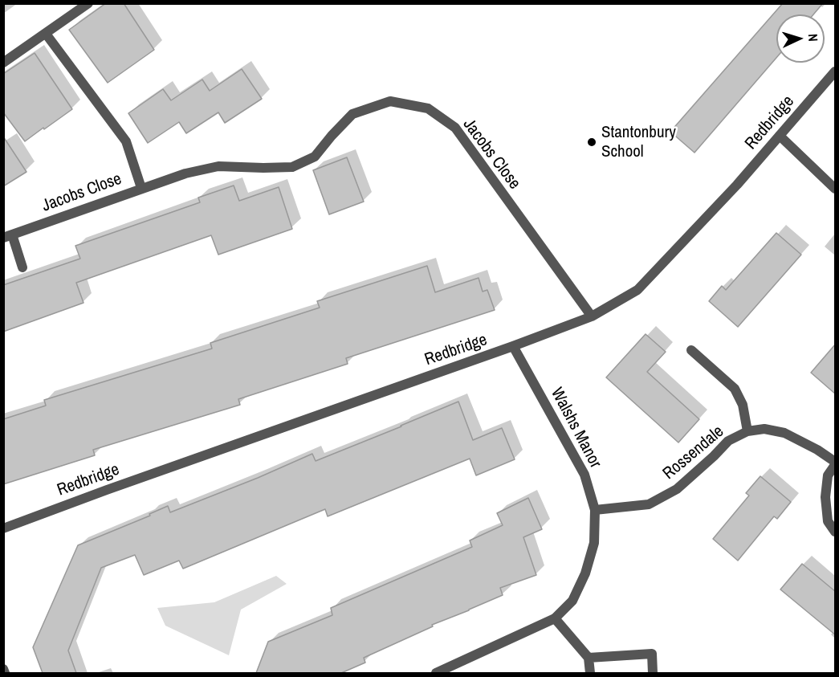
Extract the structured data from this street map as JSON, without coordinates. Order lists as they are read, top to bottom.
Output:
{
  "streets": {
    "street": [
      "Redbridge",
      "Jacobs Close",
      "Walshs Manor",
      "Rossendale"
    ]
  },
  "crossings": [
    ["Redbridge", "Jacobs Close"],
    ["Redbridge", "Walshs Manor"],
    ["Walshs Manor", "Rossendale"]
  ],
  "places": ["Stantonbury School"],
  "north": "right"
}
